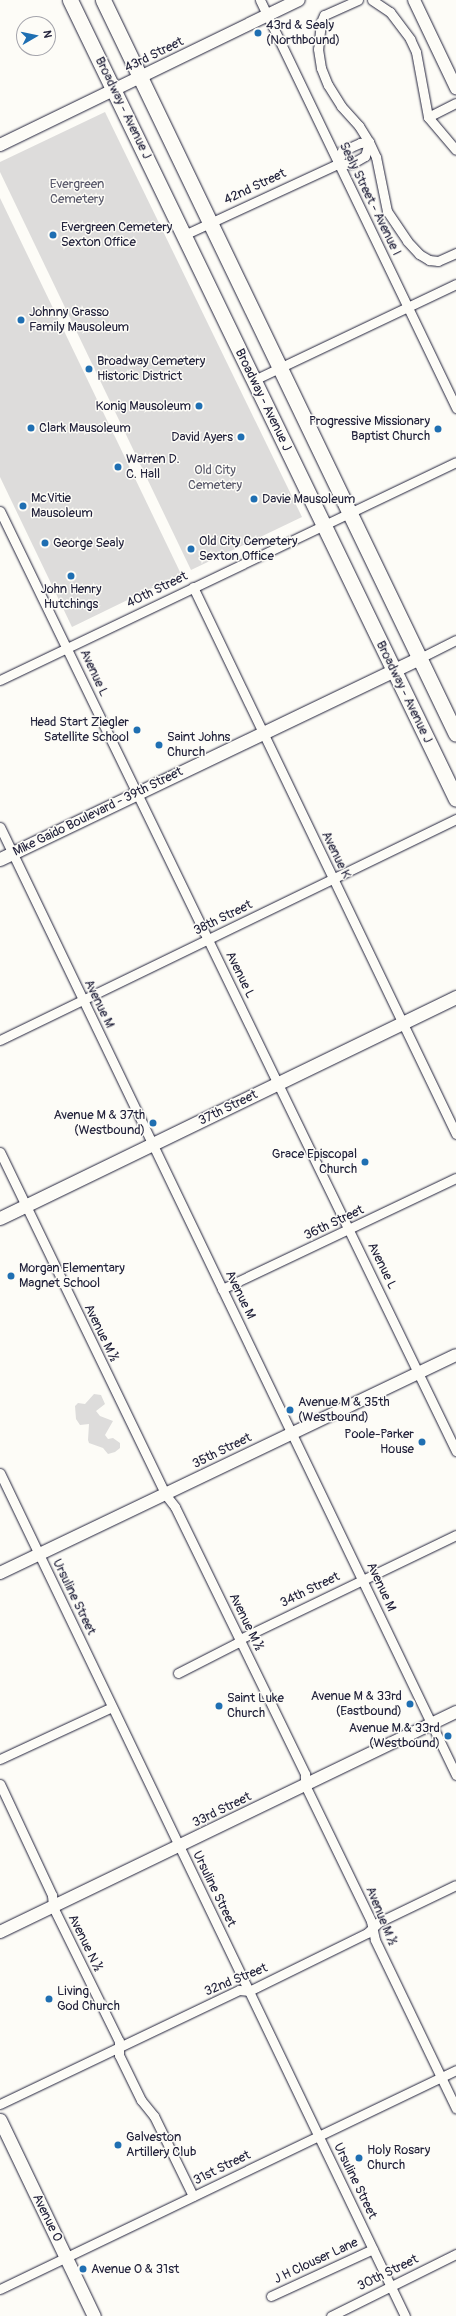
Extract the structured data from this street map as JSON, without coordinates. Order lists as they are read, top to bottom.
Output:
{
  "streets": {
    "main road": [
      "Broadway - Avenue J",
      "Mike Gaido Boulevard - 39th Street",
      "37th Street",
      "Avenue O"
    ],
    "street": [
      "43rd Street",
      "42nd Street",
      "Sealy Street - Avenue I",
      "40th Street",
      "Avenue L",
      "Avenue K",
      "38th Street",
      "Avenue M",
      "36th Street",
      "Avenue M ½",
      "35th Street",
      "34th Street",
      "Ursuline Street",
      "33rd Street",
      "Avenue N ½",
      "32nd Street",
      "31st Street",
      "J H Clouser Lane",
      "30th Street"
    ]
  },
  "crossings": [
    ["43rd Street", "Broadway - Avenue J"],
    ["43rd Street", "Sealy Street - Avenue I"],
    ["Broadway - Avenue J", "42nd Street"],
    ["Broadway - Avenue J", "40th Street"],
    ["Broadway - Avenue J", "Mike Gaido Boulevard - 39th Street"],
    ["42nd Street", "Sealy Street - Avenue I"],
    ["40th Street", "Avenue L"],
    ["40th Street", "Avenue K"],
    ["Avenue L", "Mike Gaido Boulevard - 39th Street"],
    ["Avenue L", "38th Street"],
    ["Avenue L", "37th Street"],
    ["Avenue L", "36th Street"],
    ["Avenue L", "35th Street"],
    ["Mike Gaido Boulevard - 39th Street", "Avenue K"],
    ["Mike Gaido Boulevard - 39th Street", "Avenue M"],
    ["Avenue K", "38th Street"],
    ["Avenue K", "37th Street"],
    ["38th Street", "Avenue M"],
    ["Avenue M", "37th Street"],
    ["Avenue M", "36th Street"],
    ["Avenue M", "35th Street"],
    ["Avenue M", "34th Street"],
    ["Avenue M", "33rd Street"],
    ["37th Street", "Avenue M ½"],
    ["Avenue M ½", "35th Street"],
    ["Avenue M ½", "34th Street"],
    ["Avenue M ½", "33rd Street"],
    ["Avenue M ½", "32nd Street"],
    ["Avenue M ½", "31st Street"],
    ["35th Street", "Ursuline Street"],
    ["Ursuline Street", "33rd Street"],
    ["Ursuline Street", "32nd Street"],
    ["Ursuline Street", "31st Street"],
    ["Ursuline Street", "J H Clouser Lane"],
    ["Ursuline Street", "30th Street"],
    ["33rd Street", "Avenue N ½"],
    ["Avenue N ½", "32nd Street"],
    ["Avenue N ½", "31st Street"],
    ["31st Street", "Avenue O"]
  ],
  "parks": ["Evergreen Cemetery", "Old City Cemetery"],
  "places": [
    "43rd & Sealy (Northbound)",
    "Evergreen Cemetery Sexton Office",
    "Johnny Grasso Family Mausoleum",
    "Broadway Cemetery Historic District",
    "Konig Mausoleum",
    "Clark Mausoleum",
    "Progressive Missionary Baptist Church",
    "David Ayers",
    "Warren D. C. Hall",
    "Davie Mausoleum",
    "McVitie Mausoleum",
    "George Sealy",
    "Old City Cemetery Sexton Office",
    "John Henry Hutchings",
    "Head Start Ziegler Satellite School",
    "Saint Johns Church",
    "Avenue M & 37th (Westbound)",
    "Grace Episcopal Church",
    "Morgan Elementary Magnet School",
    "Avenue M & 35th (Westbound)",
    "Poole-Parker House",
    "Avenue M & 33rd (Eastbound)",
    "Saint Luke Church",
    "Avenue M & 33rd (Westbound)",
    "Living God Church",
    "Galveston Artillery Club",
    "Holy Rosary Church",
    "Avenue O & 31st"
  ],
  "north": "right"
}
